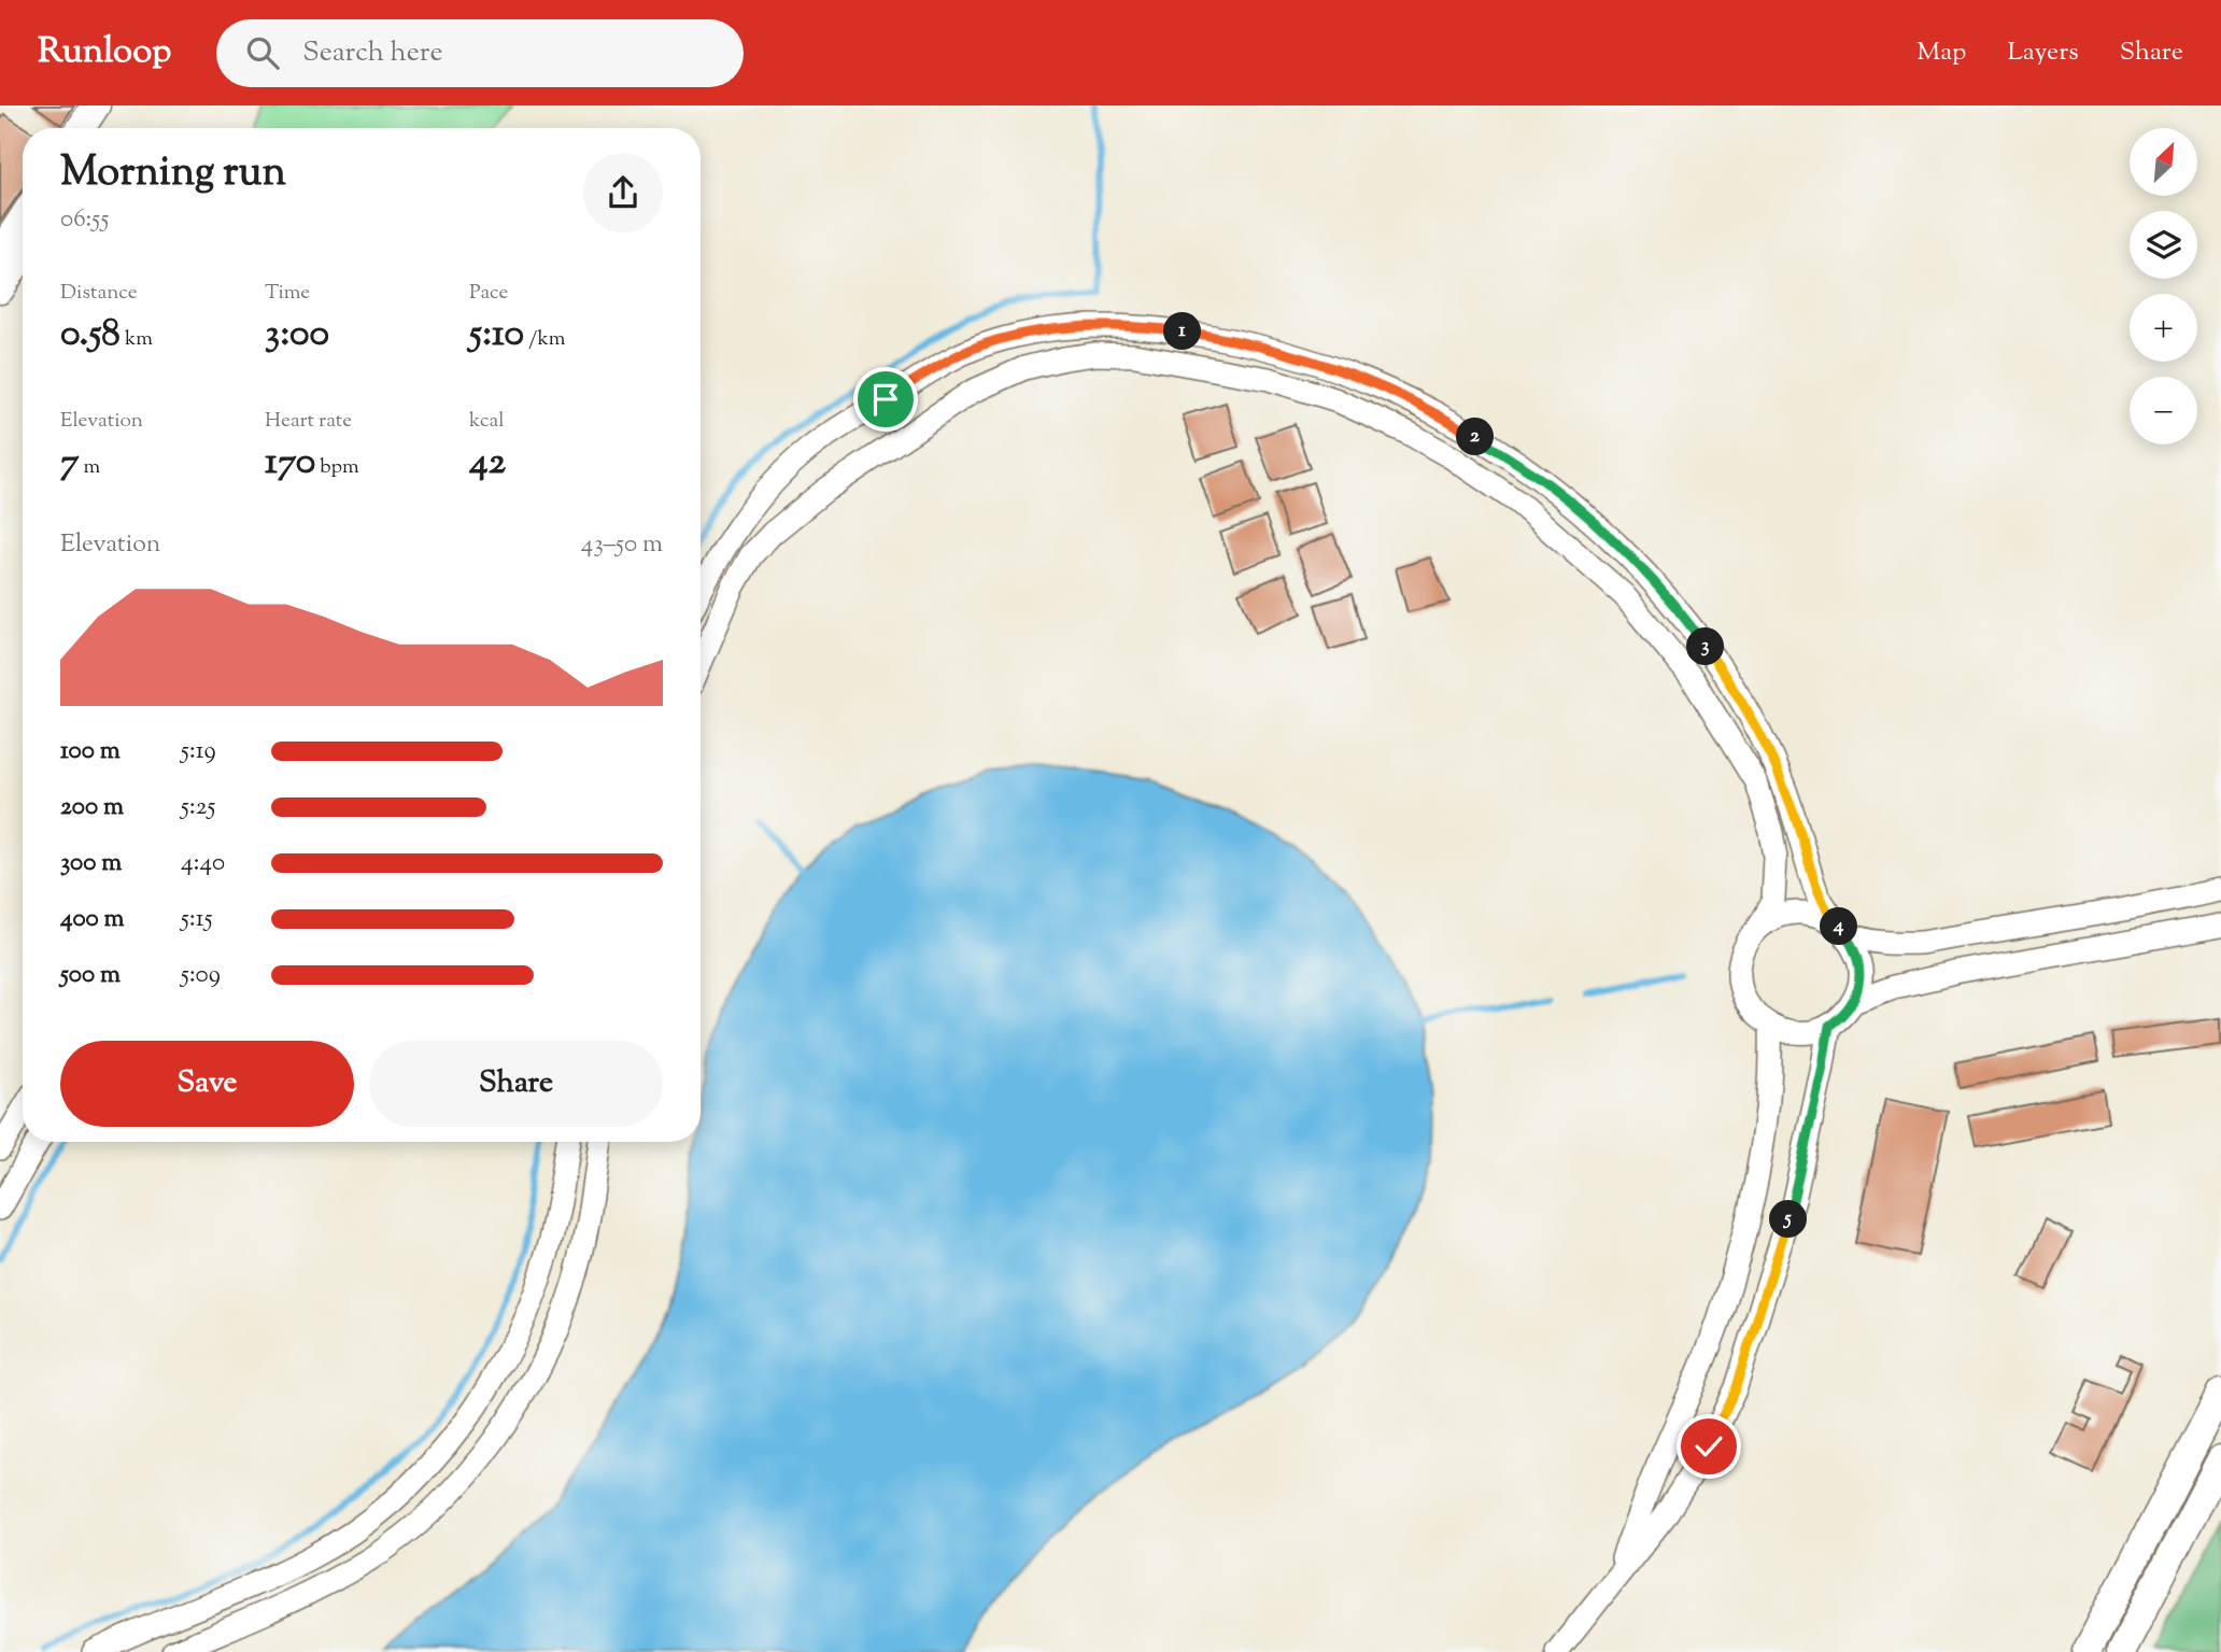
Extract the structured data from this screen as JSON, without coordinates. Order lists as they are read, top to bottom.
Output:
{
  "north": "top right",
  "page": {
    "header": "Runloop",
    "search": "Search here",
    "nav": ["Map", "Layers", "Share"],
    "map_buttons": ["+", "−"],
    "heading": ["Morning run", "06:55"],
    "stats": [
      ["Distance", "0.58 km"],
      ["Time", "3:00"],
      ["Pace", "5:10 /km"],
      ["Elevation", "7 m"],
      ["Heart rate", "170 bpm"],
      ["kcal", "42"]
    ],
    "pins": [
      "1",
      "2",
      "3",
      "4",
      "5"
    ],
    "chart": ["Elevation", "43–50 m"],
    "list": [
      {
        "name": "100 m",
        "note": "5:19"
      },
      {
        "name": "200 m",
        "note": "5:25"
      },
      {
        "name": "300 m",
        "note": "4:40"
      },
      {
        "name": "400 m",
        "note": "5:15"
      },
      {
        "name": "500 m",
        "note": "5:09"
      }
    ],
    "buttons": ["Save", "Share"]
  }
}
